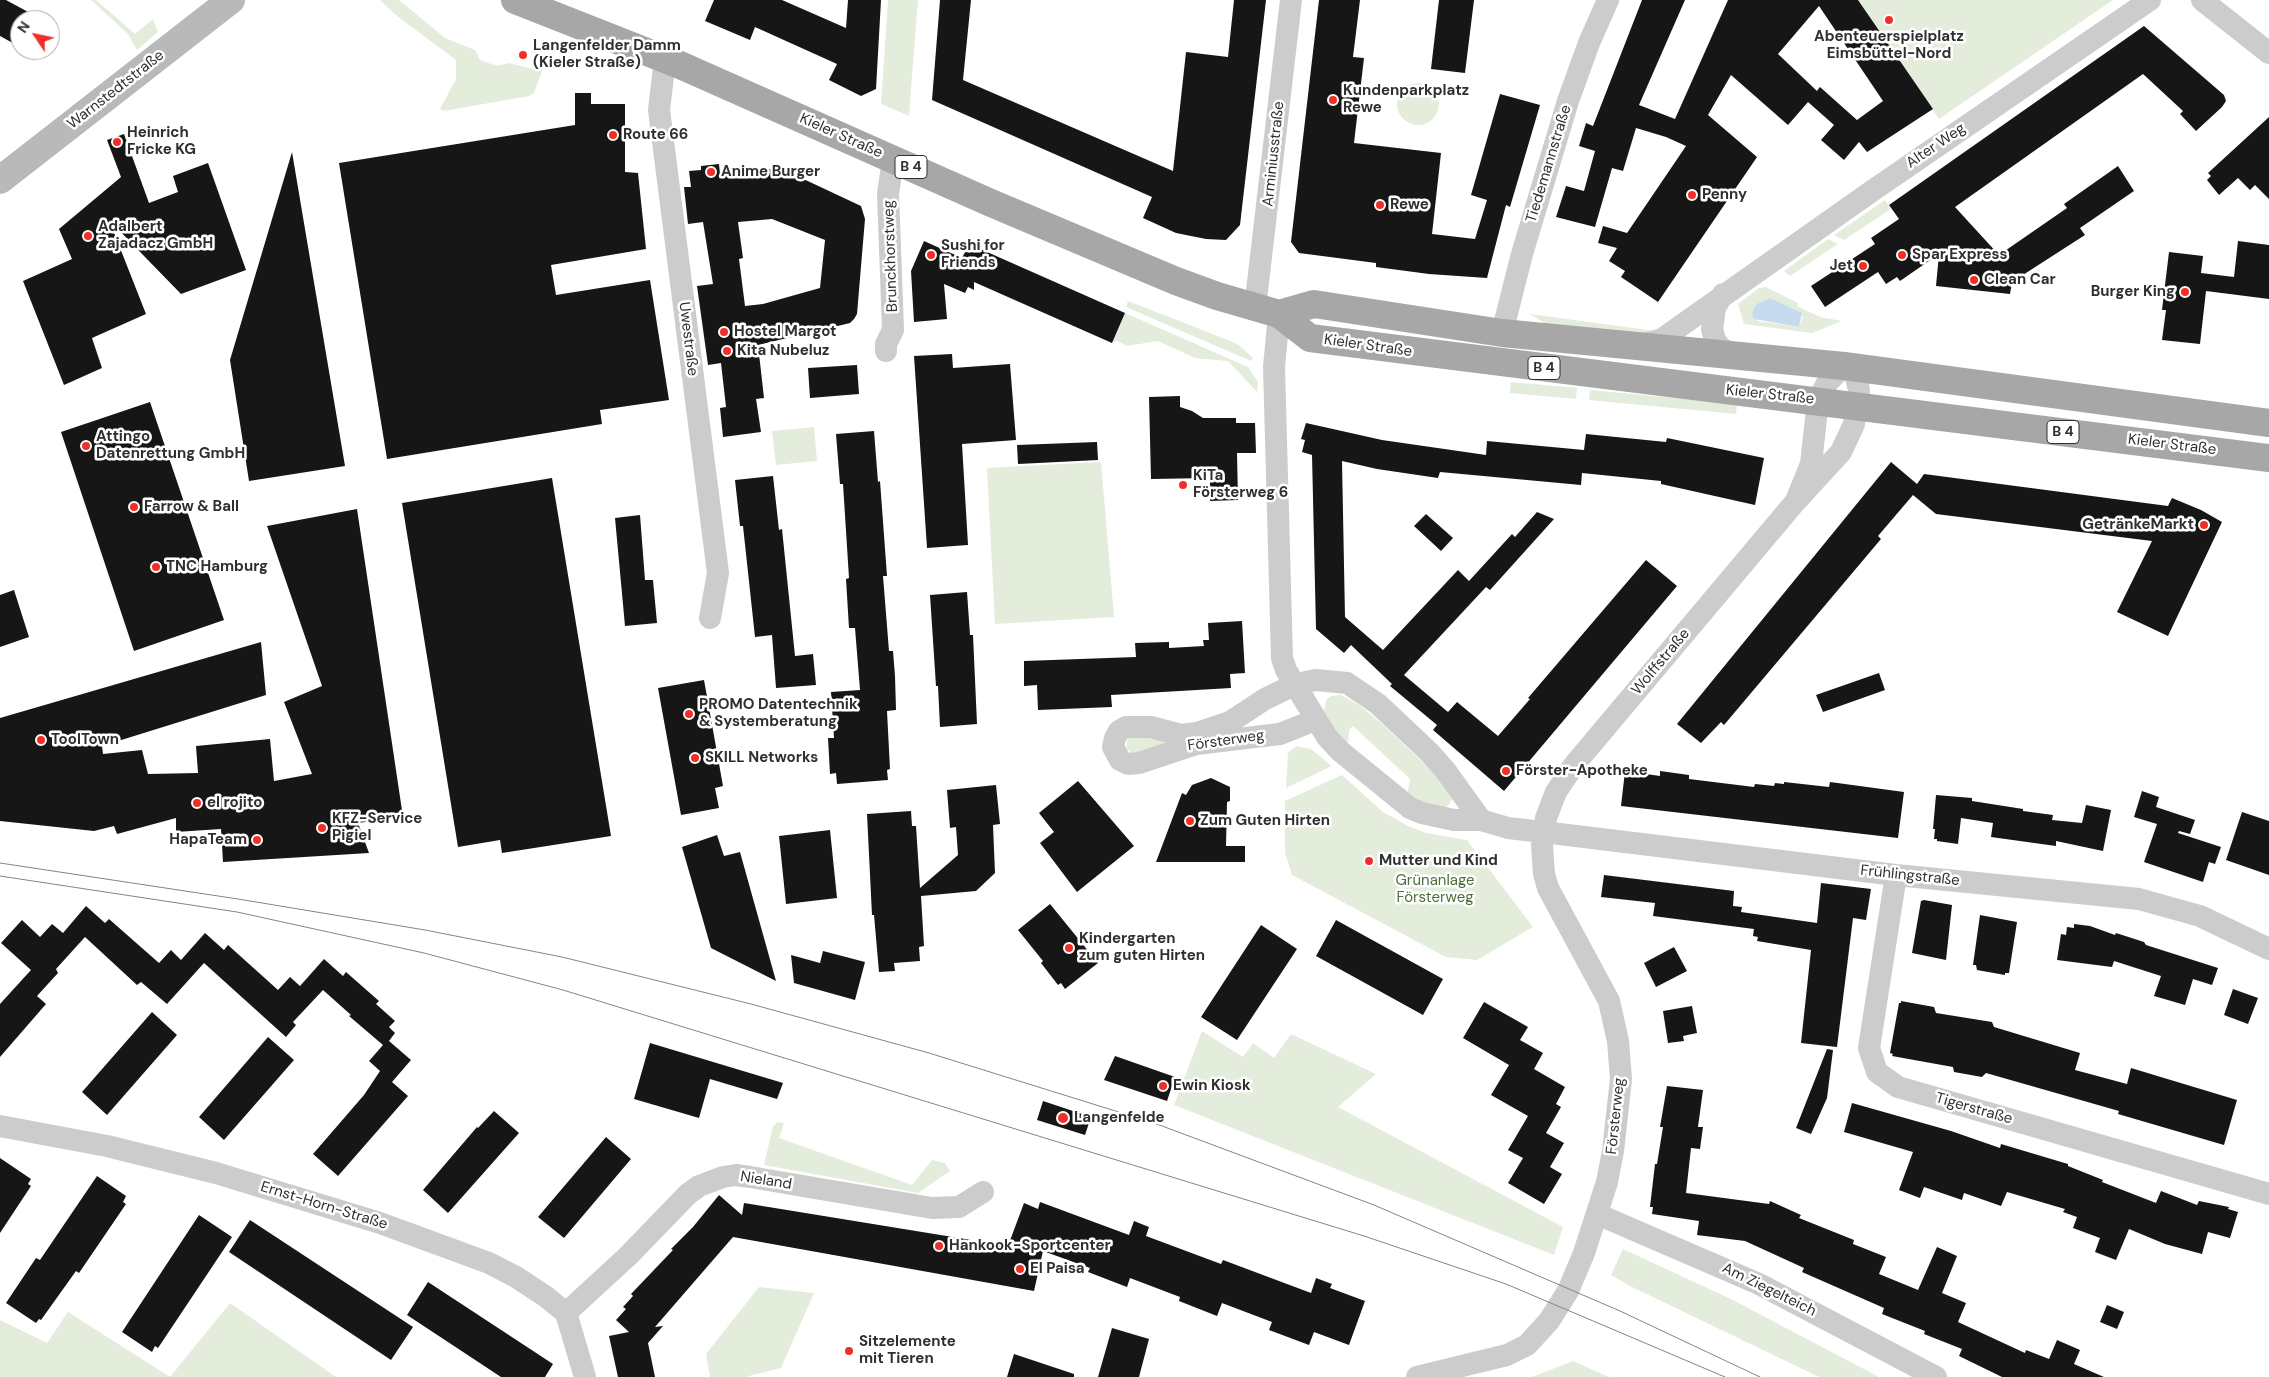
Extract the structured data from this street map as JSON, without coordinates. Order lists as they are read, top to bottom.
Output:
{
  "streets": {
    "main road": ["Kieler Straße", "B 4"],
    "street": [
      "Warnstedtstraße",
      "Alter Weg",
      "Arminiusstraße",
      "Tiedemannstraße",
      "Brunckhorstweg",
      "Uwestraße",
      "Wolffstraße",
      "Försterweg",
      "Frühlingstraße",
      "Tigerstraße",
      "Nieland",
      "Ernst-Horn-Straße",
      "Am Ziegelteich"
    ]
  },
  "crossings": [
    ["Kieler Straße", "Arminiusstraße"],
    ["Kieler Straße", "B 4"],
    ["Kieler Straße", "Brunckhorstweg"],
    ["Kieler Straße", "Uwestraße"],
    ["Kieler Straße", "Wolffstraße"],
    ["Alter Weg", "B 4"],
    ["Arminiusstraße", "B 4"],
    ["Tiedemannstraße", "B 4"],
    ["B 4", "Wolffstraße"],
    ["Wolffstraße", "Försterweg"],
    ["Wolffstraße", "Frühlingstraße"],
    ["Försterweg", "Frühlingstraße"],
    ["Försterweg", "Am Ziegelteich"],
    ["Frühlingstraße", "Tigerstraße"],
    ["Nieland", "Ernst-Horn-Straße"]
  ],
  "parks": ["Grünanlage Försterweg"],
  "places": [
    "Abenteuerspielplatz Eimsbüttel-Nord",
    "Langenfelder Damm (Kieler Straße)",
    "Kundenparkplatz Rewe",
    "Route 66",
    "Heinrich Fricke KG",
    "Anime Burger",
    "Penny",
    "Rewe",
    "Adalbert Zajadacz GmbH",
    "Sushi for Friends",
    "Spar Express",
    "Jet",
    "Clean Car",
    "Burger King",
    "Hostel Margot",
    "Kita Nubeluz",
    "Attingo Datenrettung GmbH",
    "KiTa Försterweg 6",
    "Farrow & Ball",
    "GetränkeMarkt",
    "TNC Hamburg",
    "PROMO Datentechnik & Systemberatung",
    "ToolTown",
    "SKILL Networks",
    "Förster-Apotheke",
    "el rojito",
    "Zum Guten Hirten",
    "KFZ-Service Pigiel",
    "HapaTeam",
    "Mutter und Kind",
    "Kindergarten zum guten Hirten",
    "Ewin Kiosk",
    "Langenfelde",
    "Hankook-Sportcenter",
    "El Paisa",
    "Sitzelemente mit Tieren"
  ],
  "north": "top left"
}
